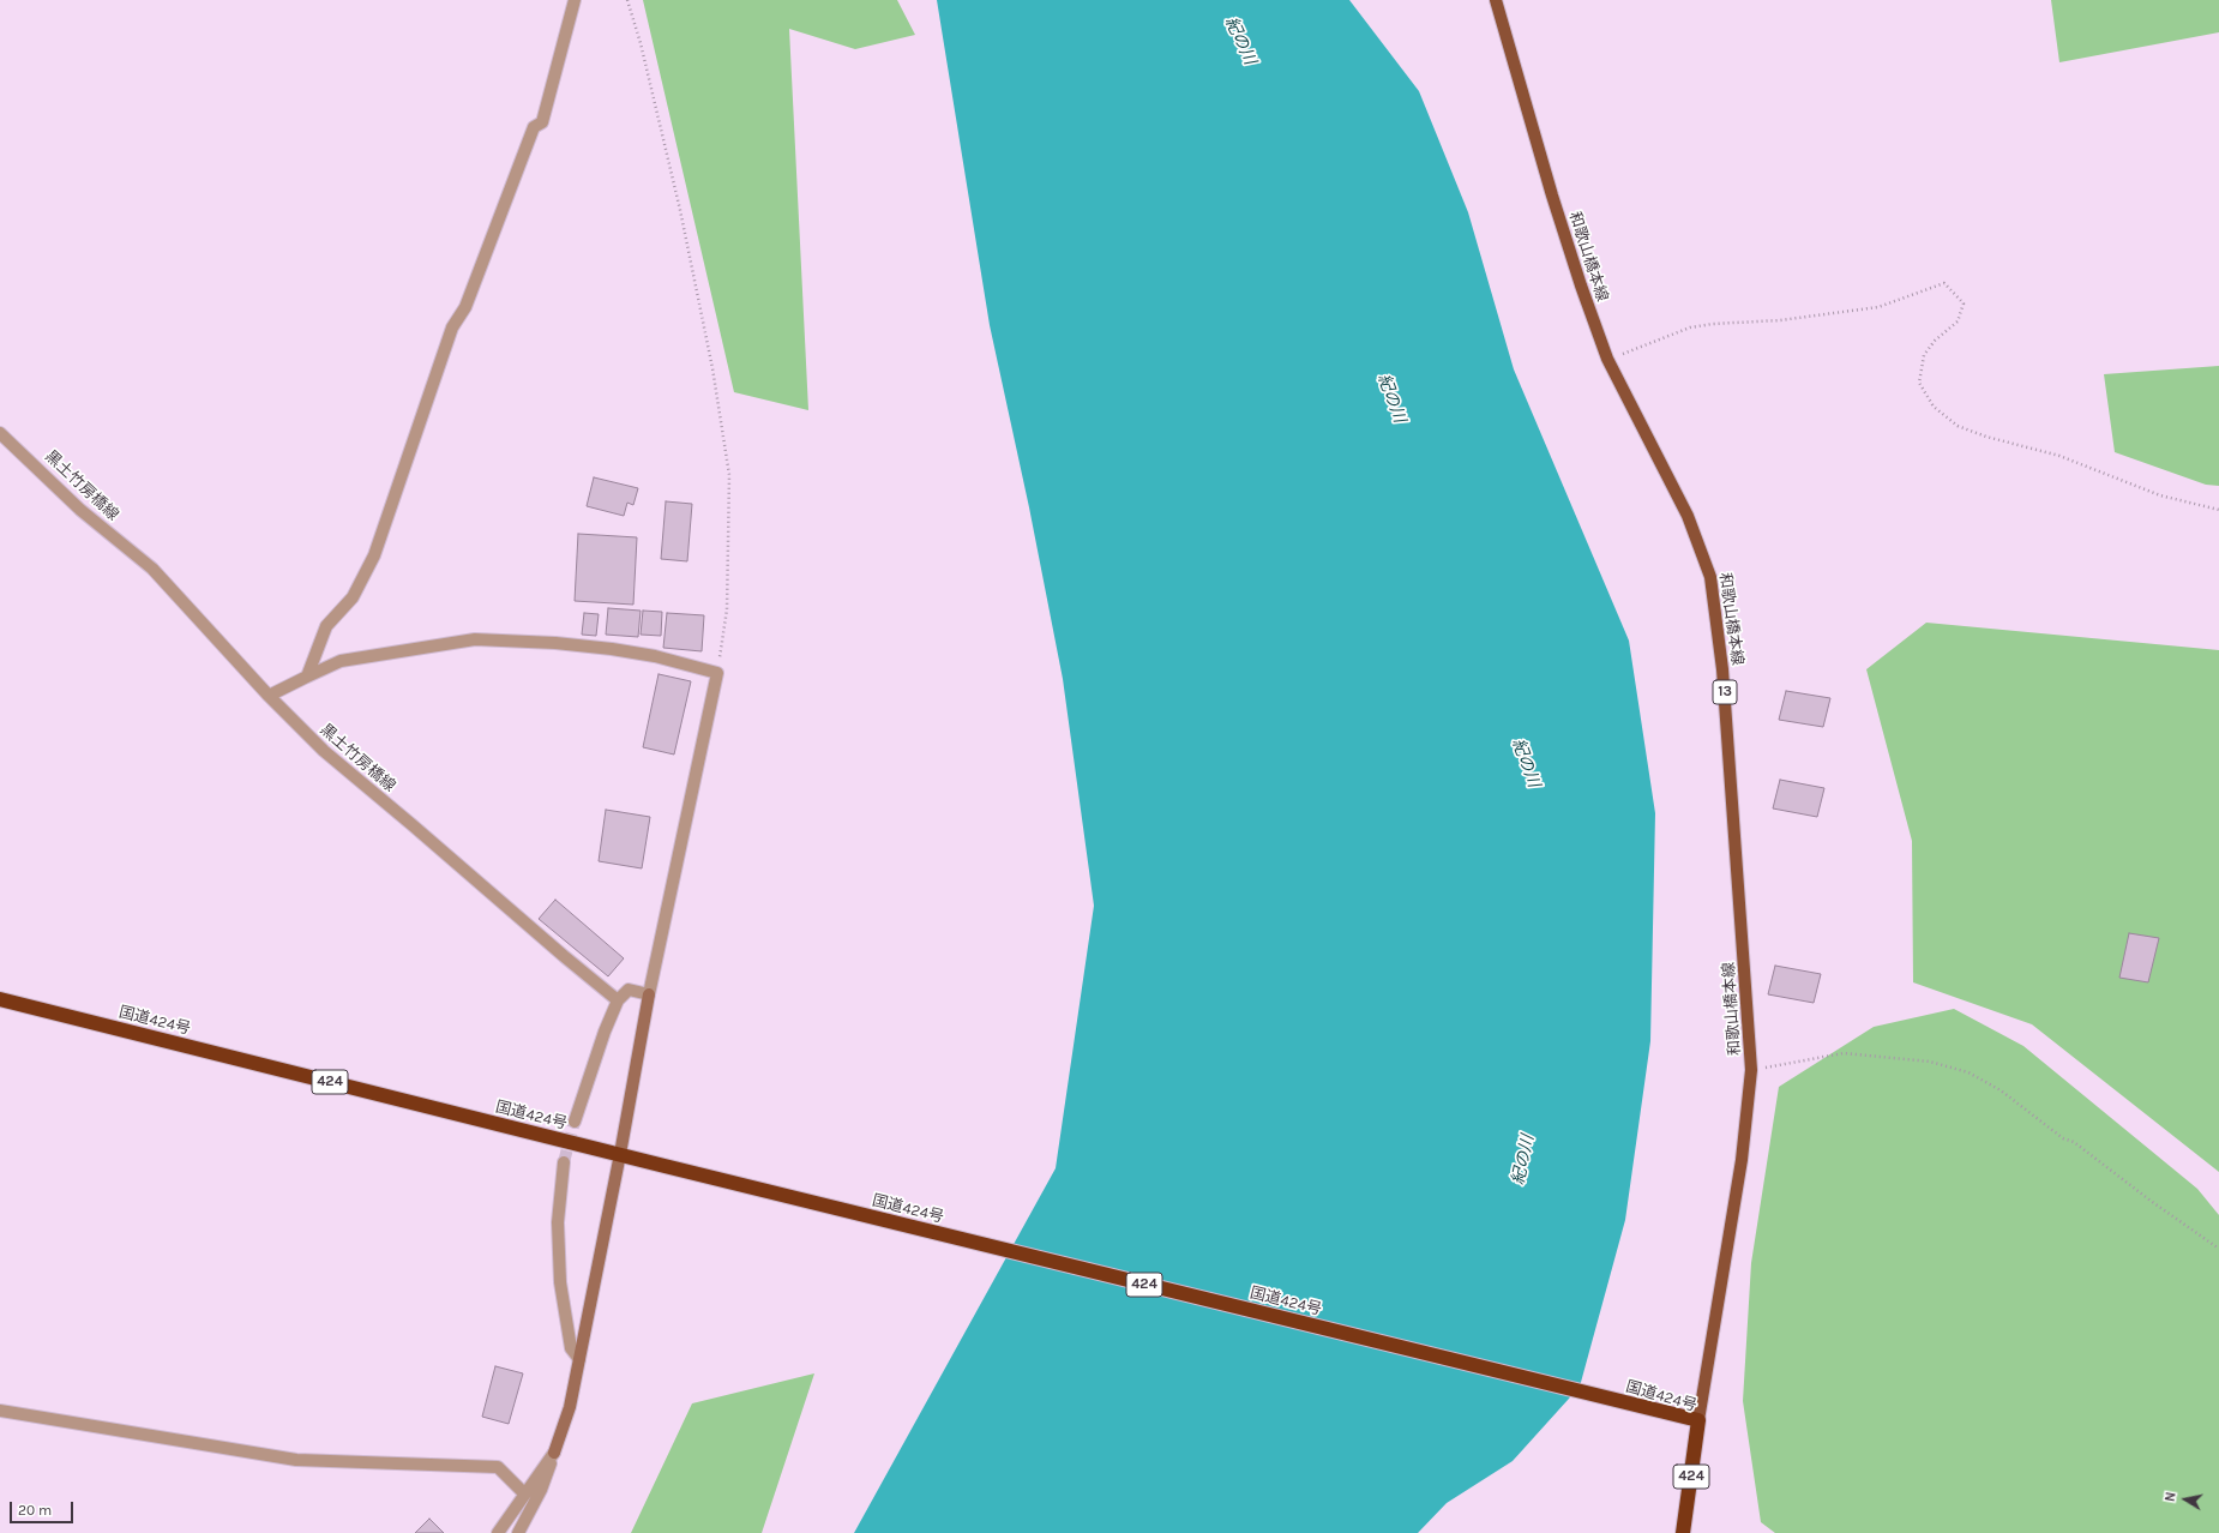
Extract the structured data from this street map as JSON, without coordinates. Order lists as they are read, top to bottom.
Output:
{
  "streets": {
    "highway": ["国道424号", "424"],
    "main road": ["和歌山橋本線", "13"],
    "street": ["黒土竹房橋線"]
  },
  "crossings": [
    ["和歌山橋本線", "国道424号"]
  ],
  "water": ["紀の川"],
  "scale_bar": "20 m",
  "north": "left"
}
